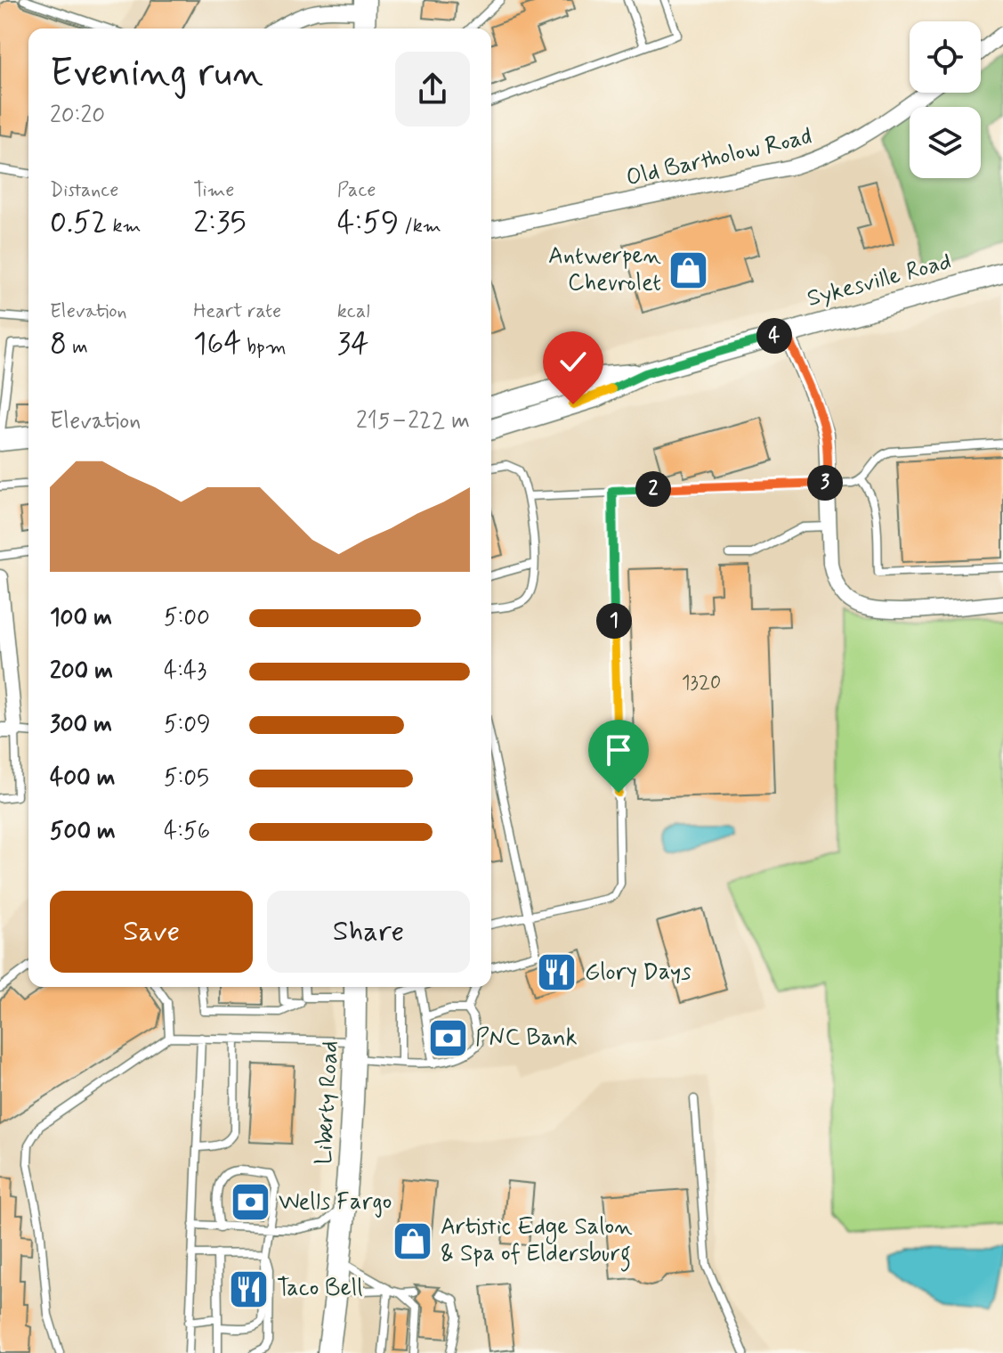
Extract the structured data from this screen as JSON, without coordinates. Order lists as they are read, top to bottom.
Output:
{
  "streets": {
    "main road": ["Sykesville Road", "Liberty Road"],
    "street": ["Old Bartholow Road"]
  },
  "places": {
    "shop": ["Antwerpen Chevrolet", "Artistic Edge Salon & Spa of Eldersburg"],
    "restaurant": ["Glory Days", "Taco Bell"],
    "bank": ["PNC Bank", "Wells Fargo"]
  },
  "house_numbers": ["1320"],
  "page": {
    "heading": ["Evening run", "20:20"],
    "stats": [
      ["Distance", "0.52 km"],
      ["Time", "2:35"],
      ["Pace", "4:59 /km"],
      ["Elevation", "8 m"],
      ["Heart rate", "164 bpm"],
      ["kcal", "34"]
    ],
    "pins": [
      "4",
      "3",
      "2",
      "1"
    ],
    "chart": ["Elevation", "215–222 m"],
    "list": [
      {
        "name": "100 m",
        "note": "5:00"
      },
      {
        "name": "200 m",
        "note": "4:43"
      },
      {
        "name": "300 m",
        "note": "5:09"
      },
      {
        "name": "400 m",
        "note": "5:05"
      },
      {
        "name": "500 m",
        "note": "4:56"
      }
    ],
    "buttons": ["Save", "Share"]
  }
}
